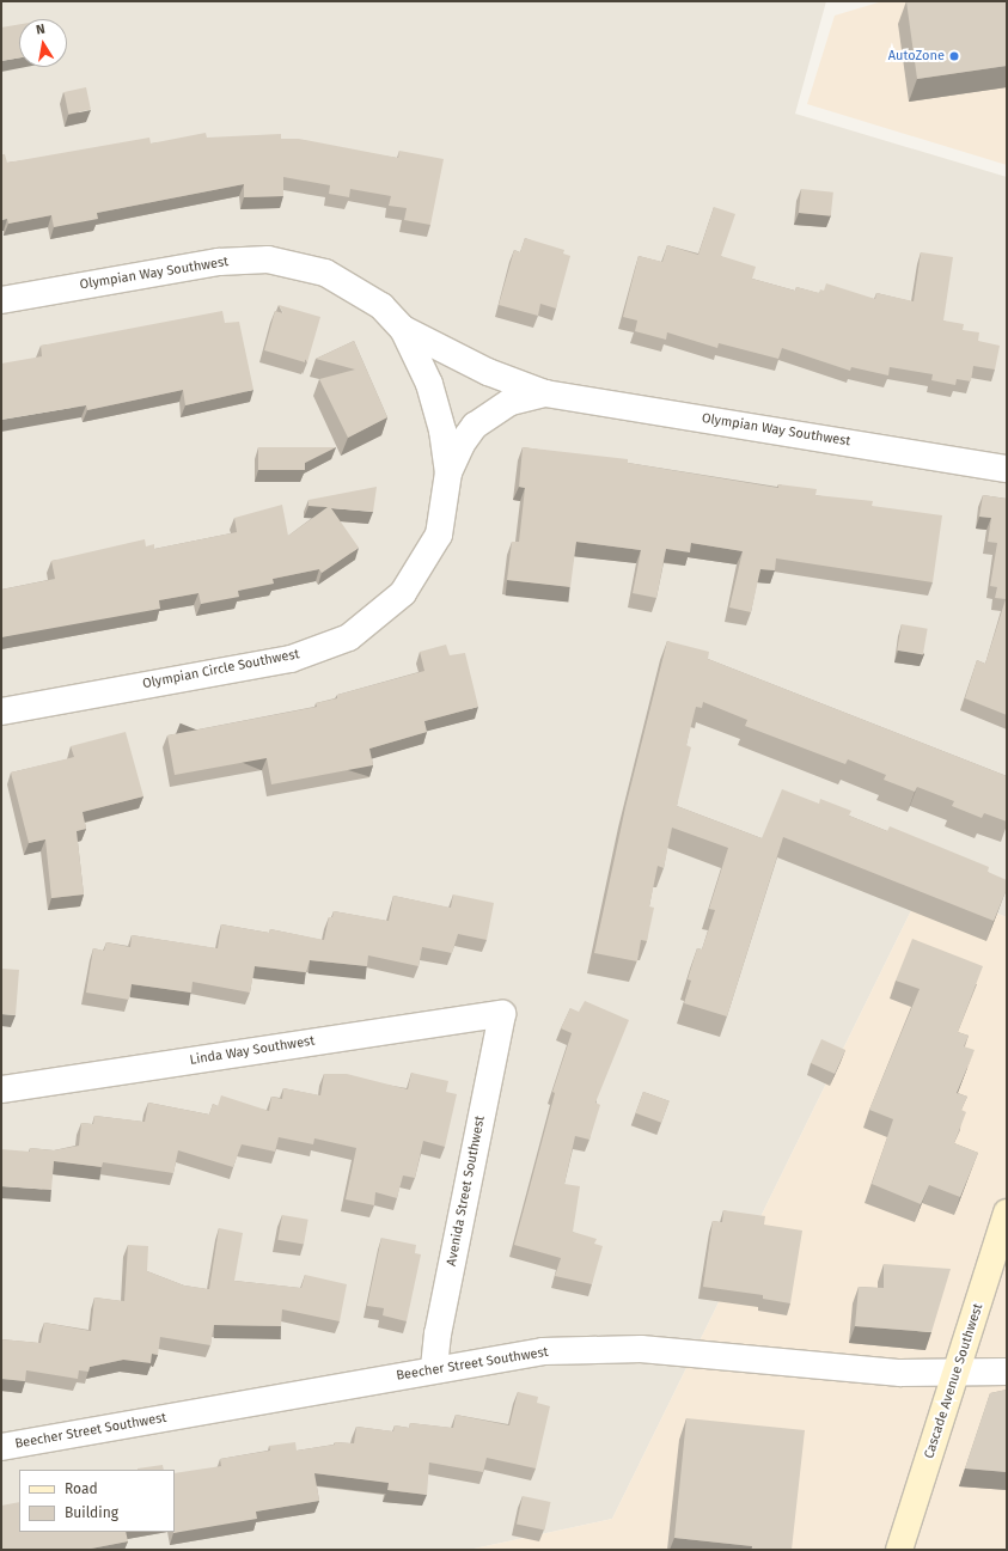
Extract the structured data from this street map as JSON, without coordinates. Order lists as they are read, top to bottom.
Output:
{
  "streets": {
    "main road": ["Cascade Avenue Southwest"],
    "street": [
      "Olympian Way Southwest",
      "Olympian Circle Southwest",
      "Linda Way Southwest",
      "Avenida Street Southwest",
      "Beecher Street Southwest"
    ]
  },
  "crossings": [
    ["Olympian Way Southwest", "Olympian Circle Southwest"],
    ["Linda Way Southwest", "Avenida Street Southwest"],
    ["Avenida Street Southwest", "Beecher Street Southwest"],
    ["Beecher Street Southwest", "Cascade Avenue Southwest"]
  ],
  "places": ["AutoZone"],
  "legend": ["Road", "Building"],
  "north": "top"
}
